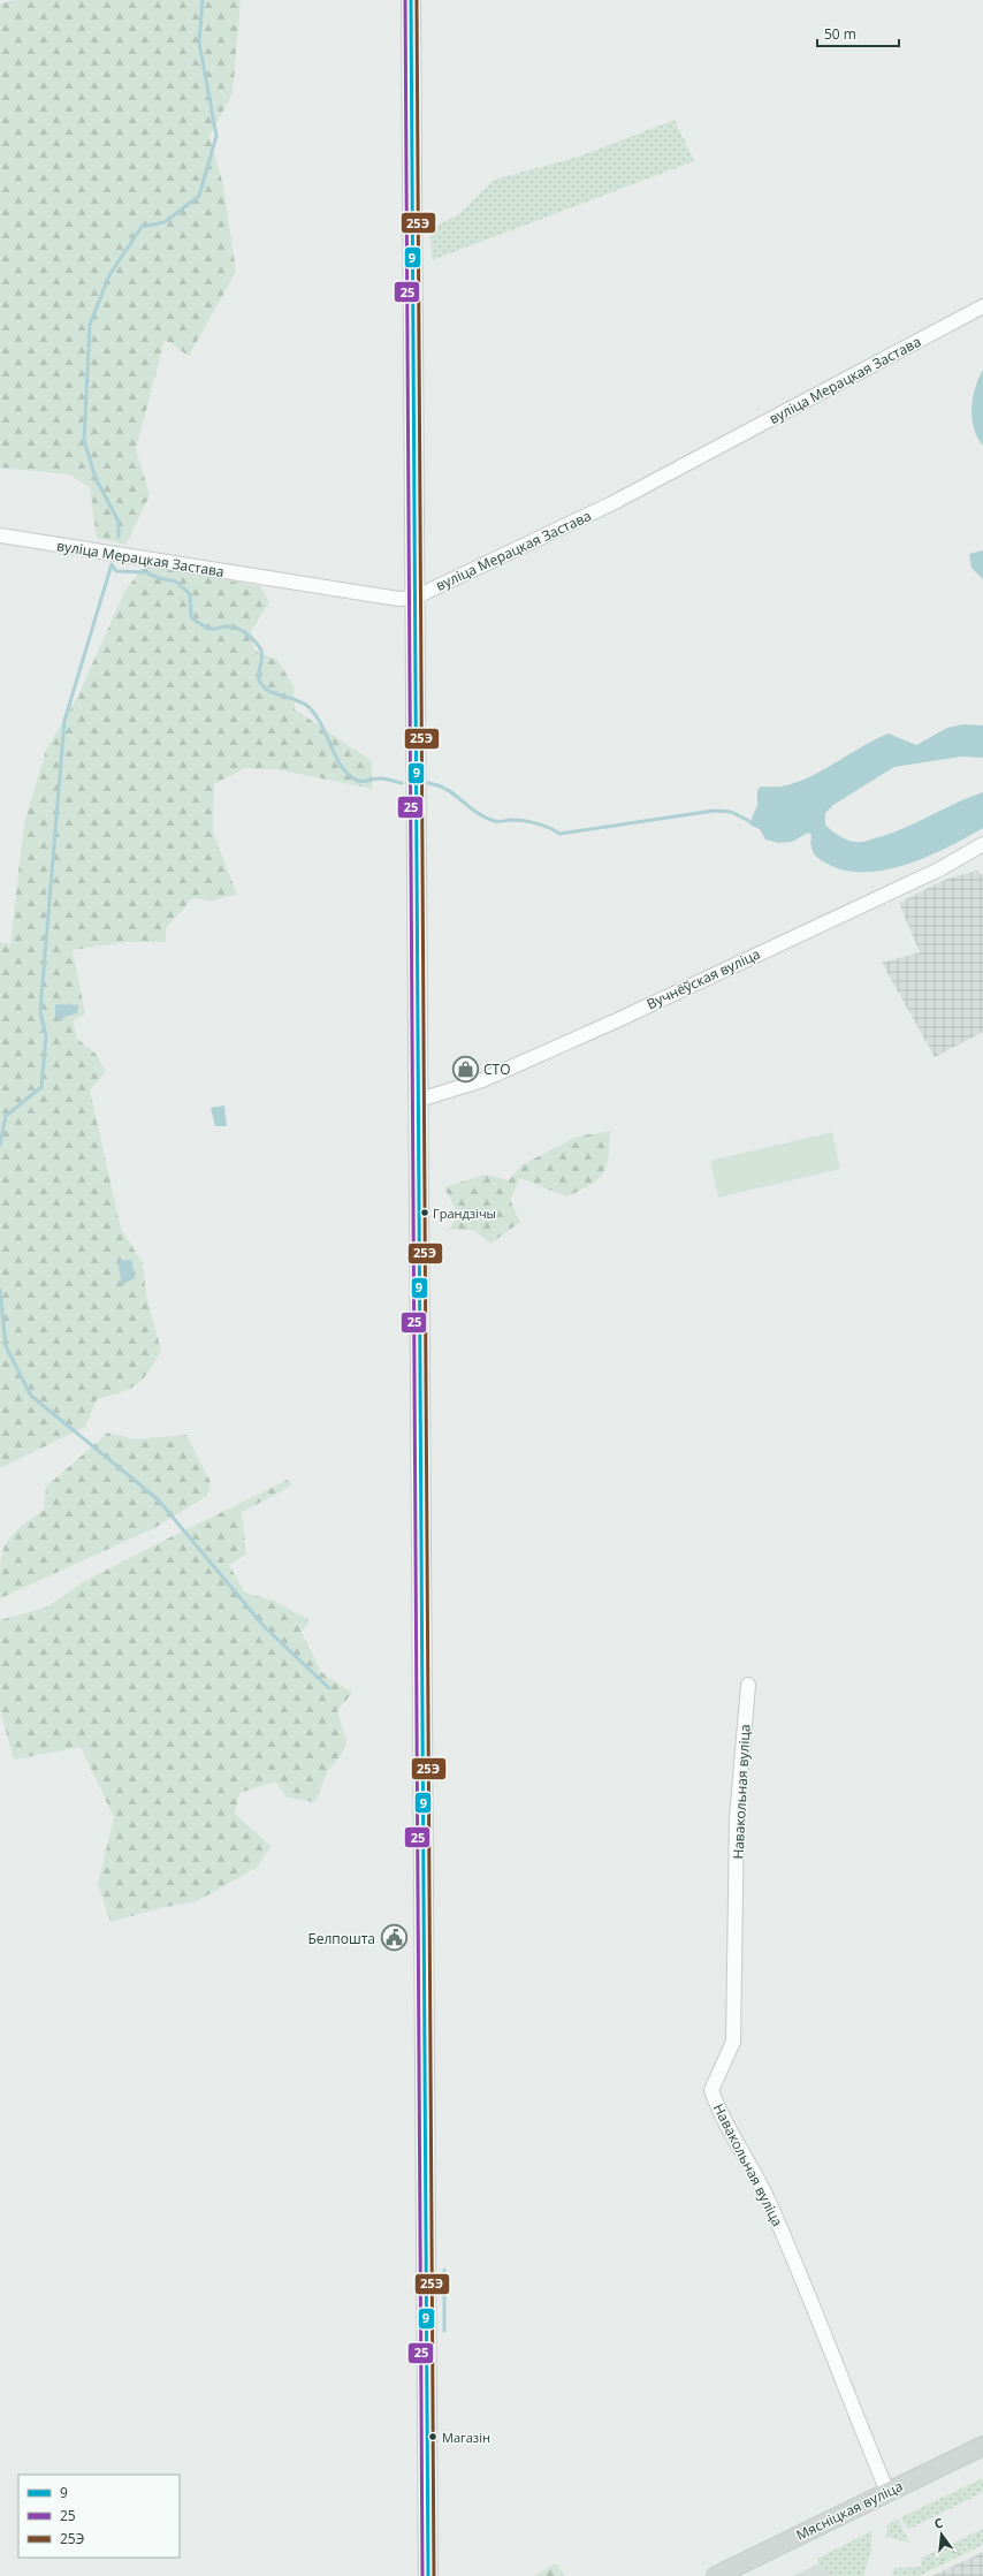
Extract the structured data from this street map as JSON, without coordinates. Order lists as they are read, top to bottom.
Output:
{
  "streets": {
    "main road": ["Мясніцкая вуліца"],
    "street": ["вуліца Мерацкая Застава", "Вучнёўская вуліца", "Навакольная вуліца"]
  },
  "crossings": [
    ["Навакольная вуліца", "Мясніцкая вуліца"]
  ],
  "places": {
    "shop": ["СТО"],
    "other": ["Грандзічы", "Магазін"],
    "public building": ["Белпошта"]
  },
  "lines": ["transit line 9", "transit line 25", "transit line 25Э"],
  "legend": ["9", "25", "25Э"],
  "scale_bar": "50 m",
  "north": "top"
}
